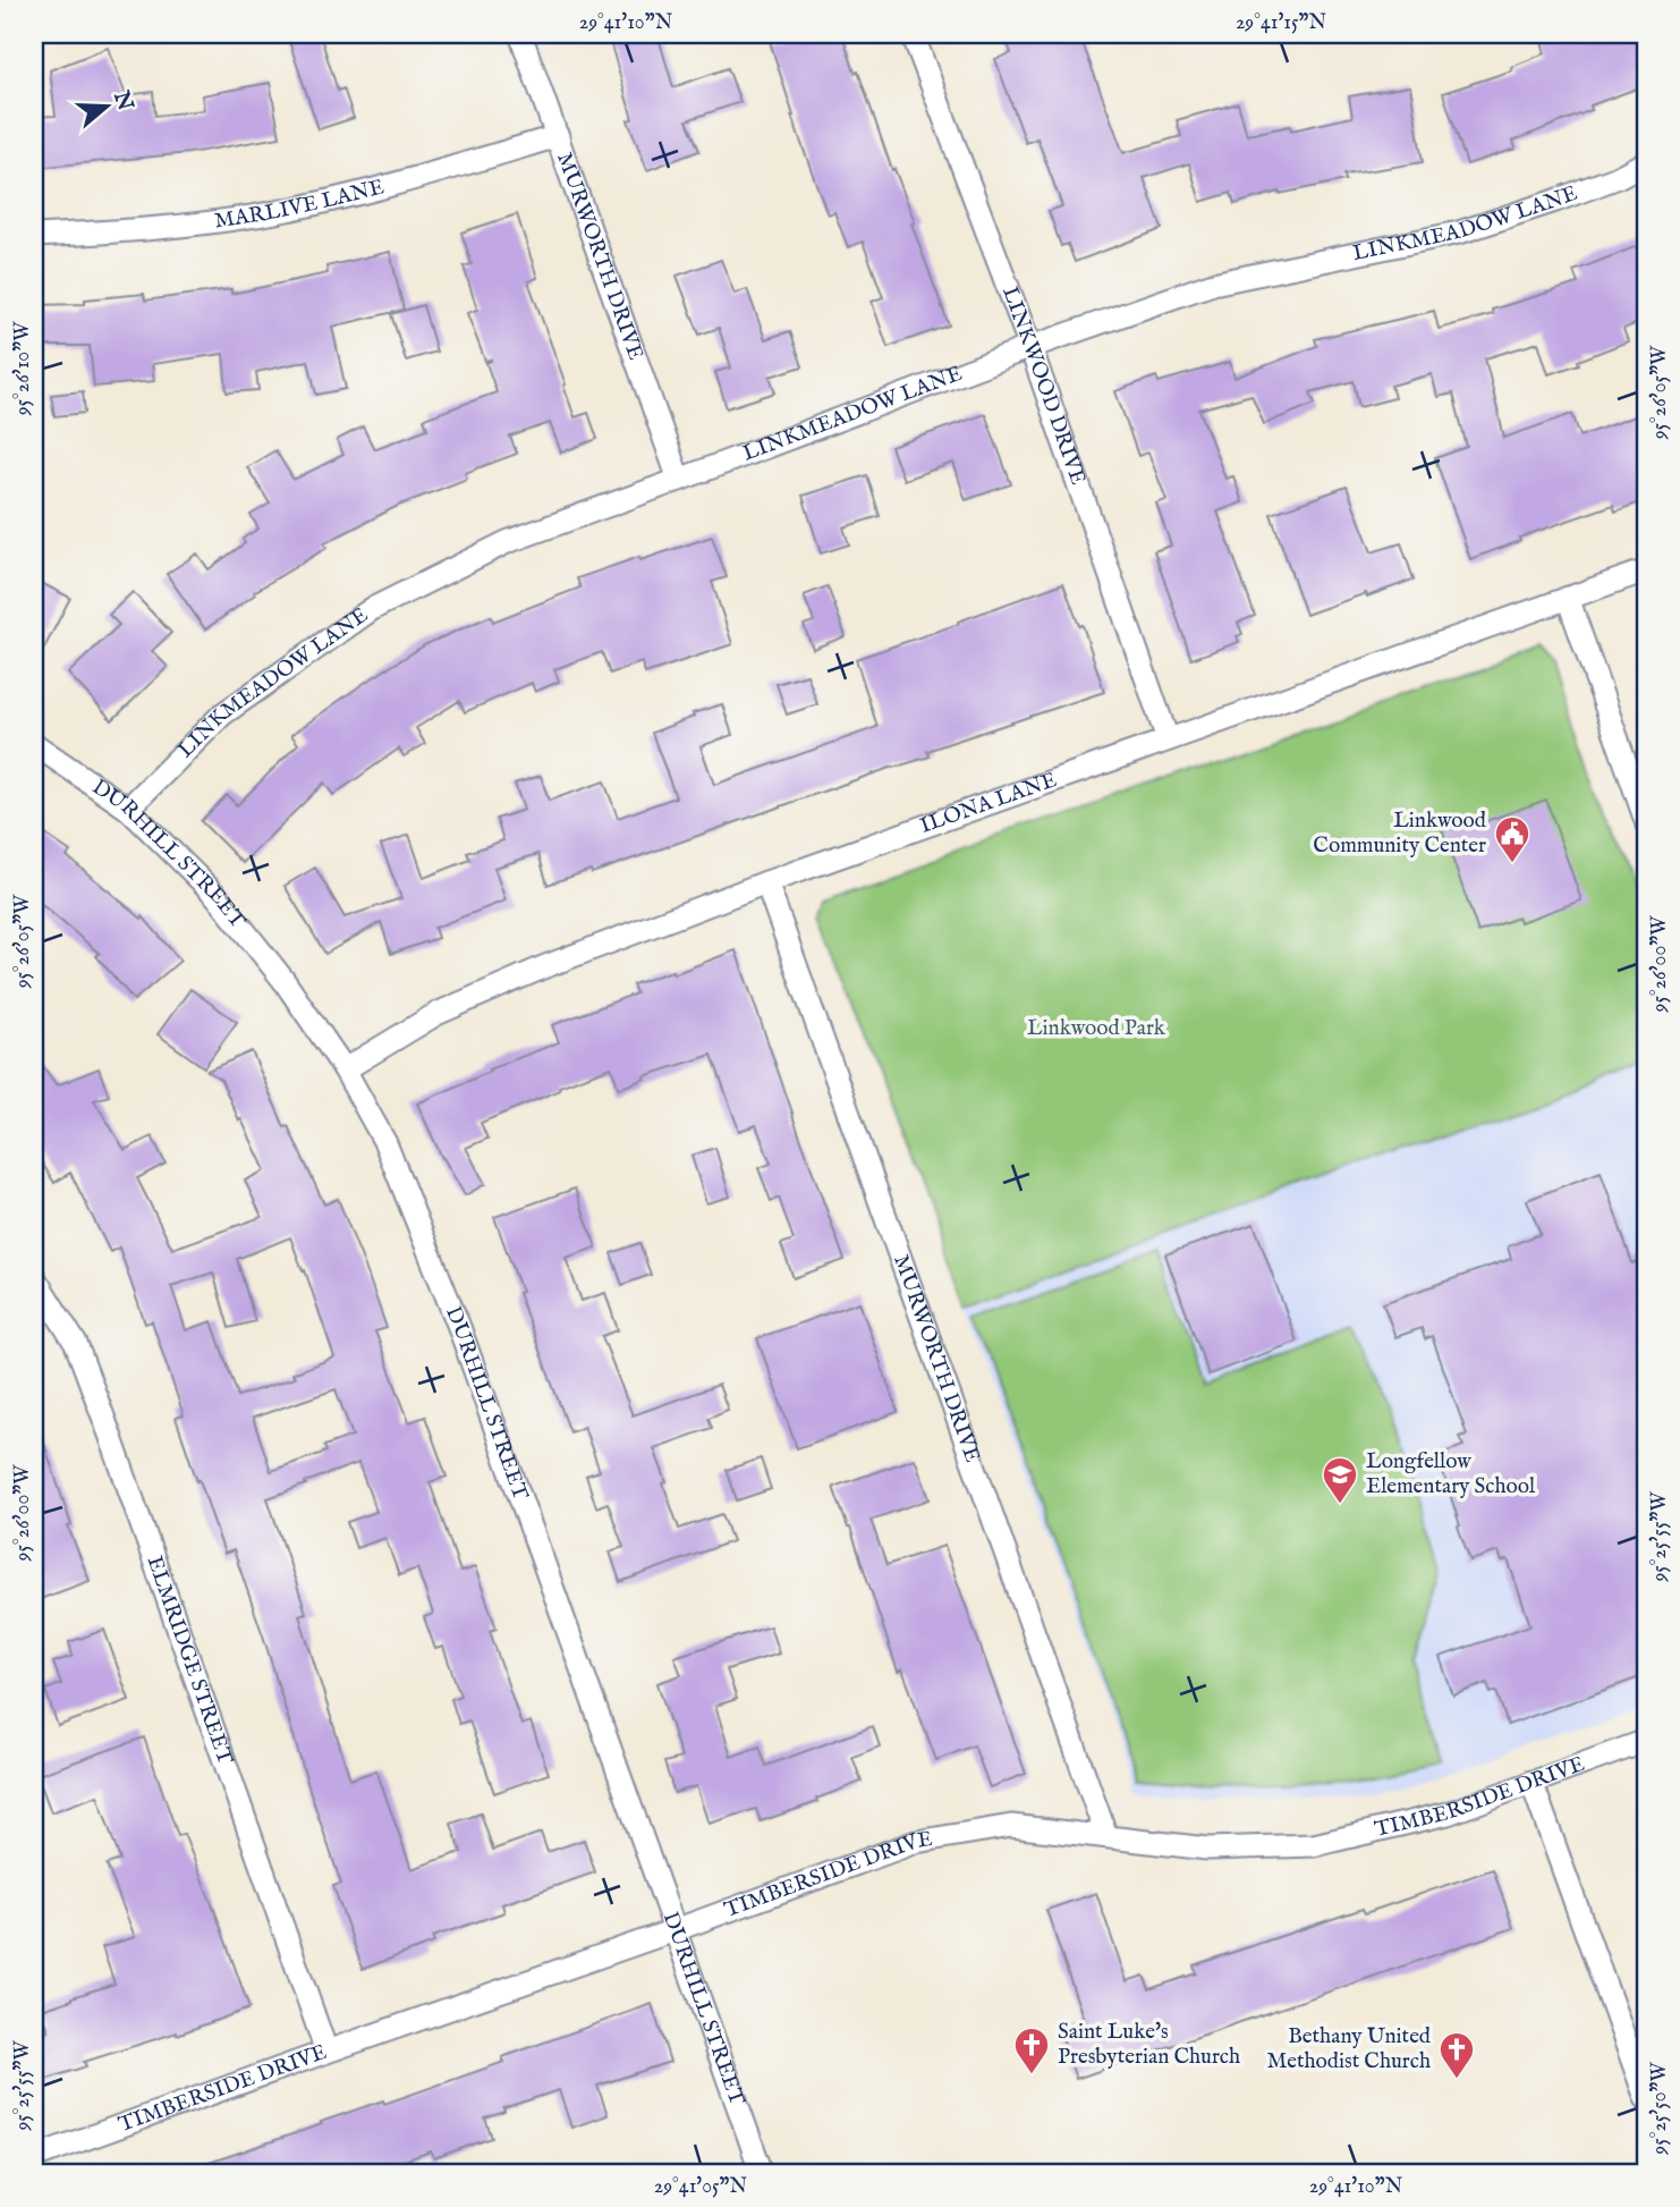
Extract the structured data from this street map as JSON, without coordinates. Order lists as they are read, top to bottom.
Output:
{
  "streets": {
    "street": [
      "MARLIVE LANE",
      "LINKMEADOW LANE",
      "MURWORTH DRIVE",
      "LINKWOOD DRIVE",
      "ILONA LANE",
      "DURHILL STREET",
      "ELMRIDGE STREET",
      "TIMBERSIDE DRIVE"
    ]
  },
  "crossings": [
    ["MARLIVE LANE", "MURWORTH DRIVE"],
    ["LINKMEADOW LANE", "MURWORTH DRIVE"],
    ["LINKMEADOW LANE", "LINKWOOD DRIVE"],
    ["LINKMEADOW LANE", "DURHILL STREET"],
    ["MURWORTH DRIVE", "ILONA LANE"],
    ["MURWORTH DRIVE", "TIMBERSIDE DRIVE"],
    ["LINKWOOD DRIVE", "ILONA LANE"],
    ["ILONA LANE", "DURHILL STREET"],
    ["DURHILL STREET", "TIMBERSIDE DRIVE"],
    ["ELMRIDGE STREET", "TIMBERSIDE DRIVE"]
  ],
  "parks": ["Linkwood Park"],
  "places": {
    "public building": ["Linkwood Community Center"],
    "school or university": ["Longfellow Elementary School"],
    "church": ["Saint Luke's Presbyterian Church", "Bethany United Methodist Church"]
  },
  "north": "right",
  "coordinates": [
    "29°41'10\"N",
    "29°41'15\"N",
    "95°26'10\"W",
    "95°26'05\"W",
    "95°26'00\"W",
    "95°25'55\"W",
    "95°25'50\"W",
    "29°41'05\"N"
  ]
}
